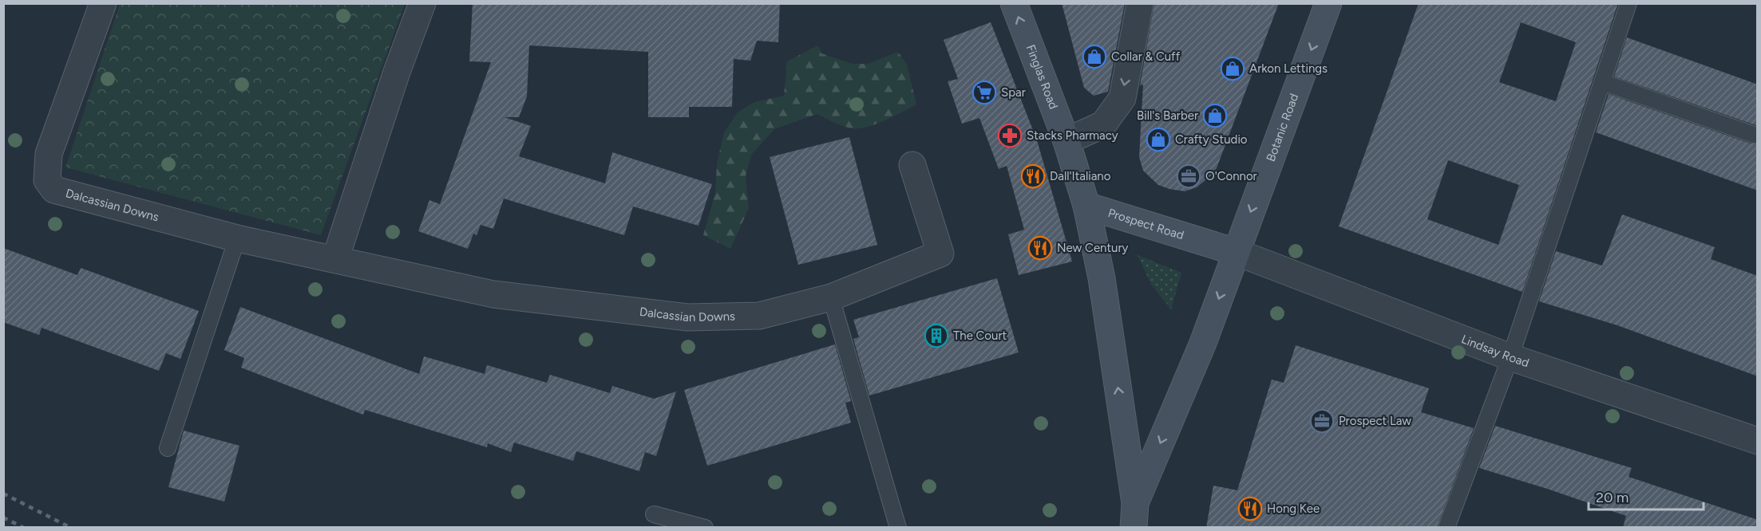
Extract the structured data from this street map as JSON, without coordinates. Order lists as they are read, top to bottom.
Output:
{
  "streets": {
    "main road": ["Finglas Road", "Botanic Road", "Prospect Road"],
    "street": ["Dalcassian Downs", "Lindsay Road"]
  },
  "crossings": [
    ["Finglas Road", "Prospect Road"],
    ["Botanic Road", "Prospect Road"],
    ["Botanic Road", "Lindsay Road"],
    ["Prospect Road", "Lindsay Road"]
  ],
  "one_way": ["Finglas Road", "Botanic Road"],
  "places": {
    "shop": [
      "Collar & Cuff",
      "Arkon Lettings",
      "Bill's Barber",
      "Crafty Studio"
    ],
    "supermarket": ["Spar"],
    "pharmacy": ["Stacks Pharmacy"],
    "restaurant": ["Dall'Italiano", "New Century", "Hong Kee"],
    "office": ["O'Connor", "Prospect Law"],
    "building": ["The Court"]
  },
  "scale_bar": "20 m"
}
